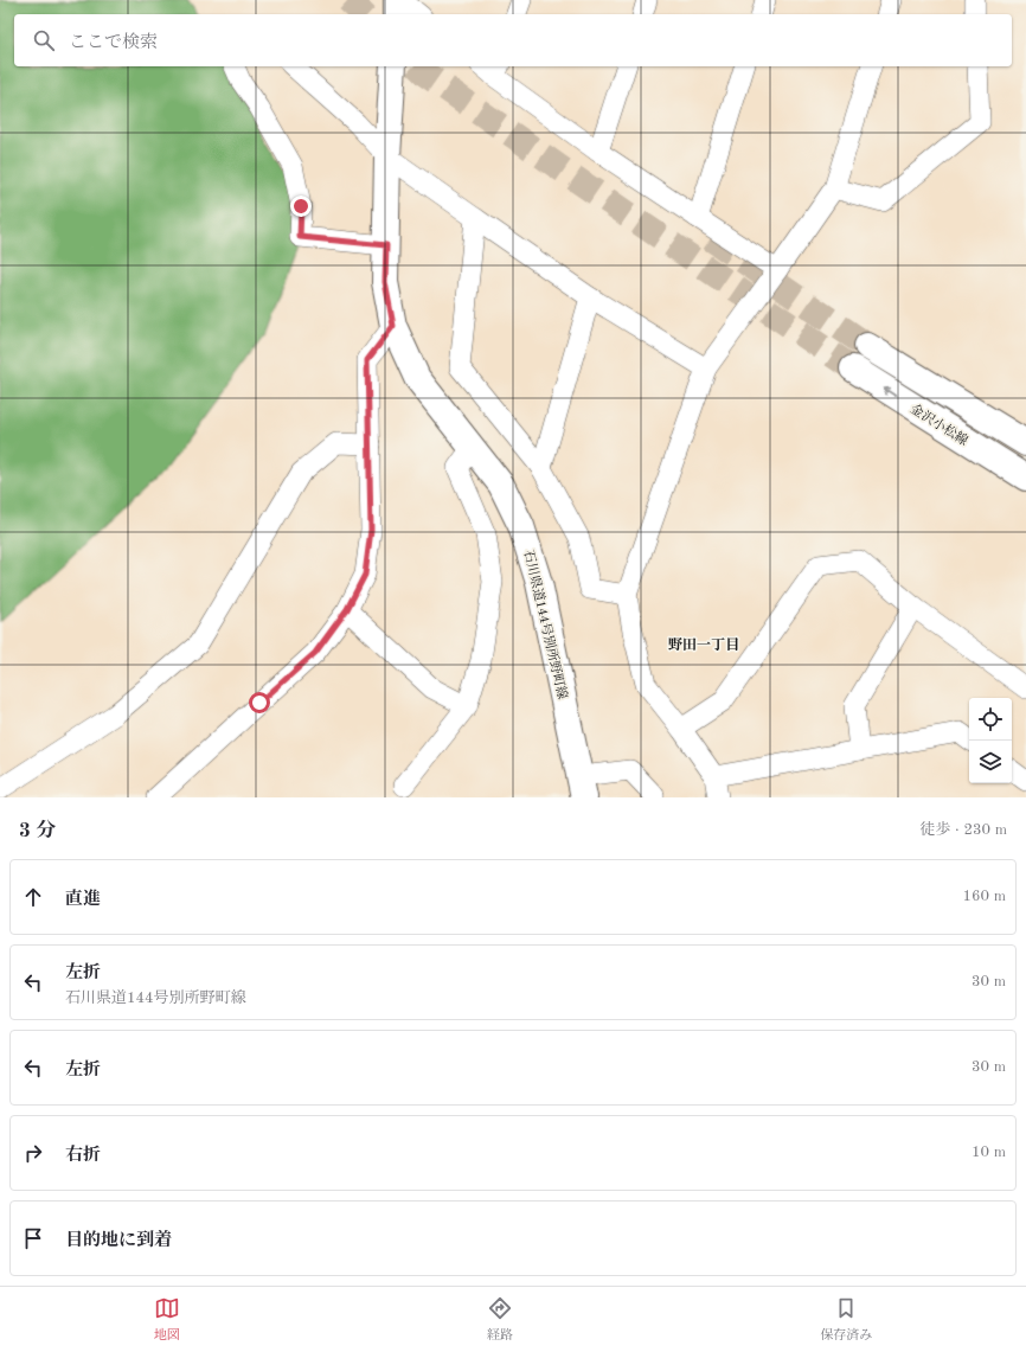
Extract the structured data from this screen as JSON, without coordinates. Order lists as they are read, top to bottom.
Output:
{
  "streets": {
    "main road": ["金沢小松線", "石川県道144号別所野町線"]
  },
  "districts": ["野田一丁目"],
  "page": {
    "search": "ここで検索",
    "heading": ["3 分", "徒歩 · 230 m"],
    "list": [
      ["直進", "160 m"],
      ["左折", "石川県道144号別所野町線", "30 m"],
      ["左折", "30 m"],
      ["右折", "10 m"],
      "目的地に到着"
    ],
    "nav": ["地図", "経路", "保存済み"]
  }
}
